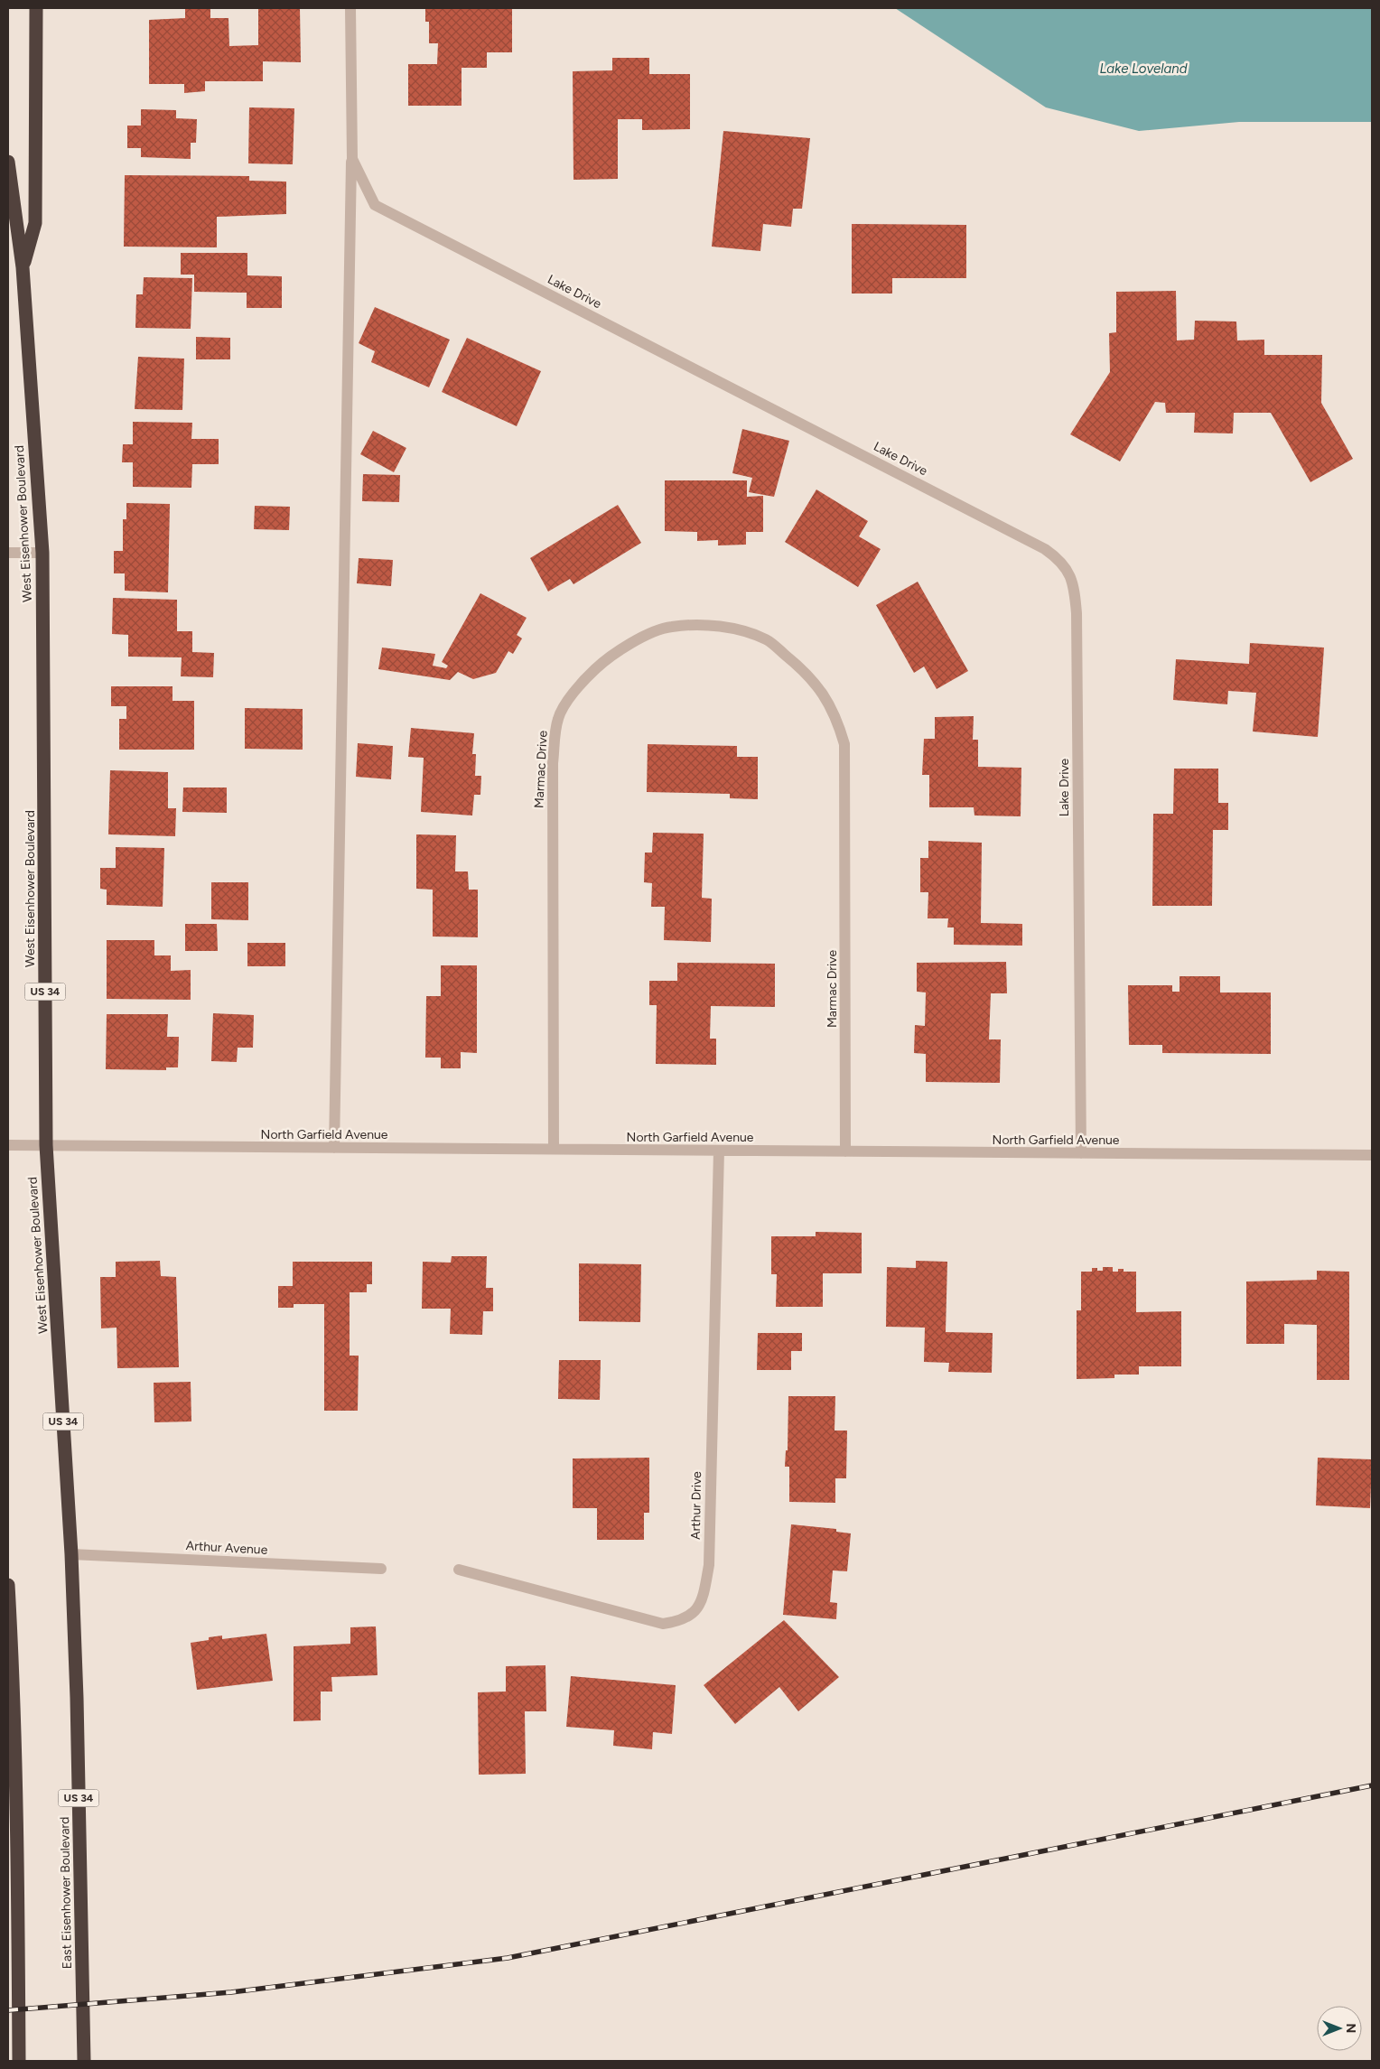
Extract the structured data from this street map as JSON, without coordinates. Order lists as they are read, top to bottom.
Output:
{
  "streets": {
    "highway": ["West Eisenhower Boulevard", "US 34", "East Eisenhower Boulevard"],
    "street": [
      "Lake Drive",
      "Marmac Drive",
      "North Garfield Avenue",
      "Arthur Drive",
      "Arthur Avenue"
    ]
  },
  "crossings": [
    ["Lake Drive", "North Garfield Avenue"],
    ["West Eisenhower Boulevard", "North Garfield Avenue"],
    ["West Eisenhower Boulevard", "Arthur Avenue"],
    ["West Eisenhower Boulevard", "East Eisenhower Boulevard"],
    ["Marmac Drive", "North Garfield Avenue"],
    ["North Garfield Avenue", "Arthur Drive"]
  ],
  "water": ["Lake Loveland"],
  "north": "right"
}
